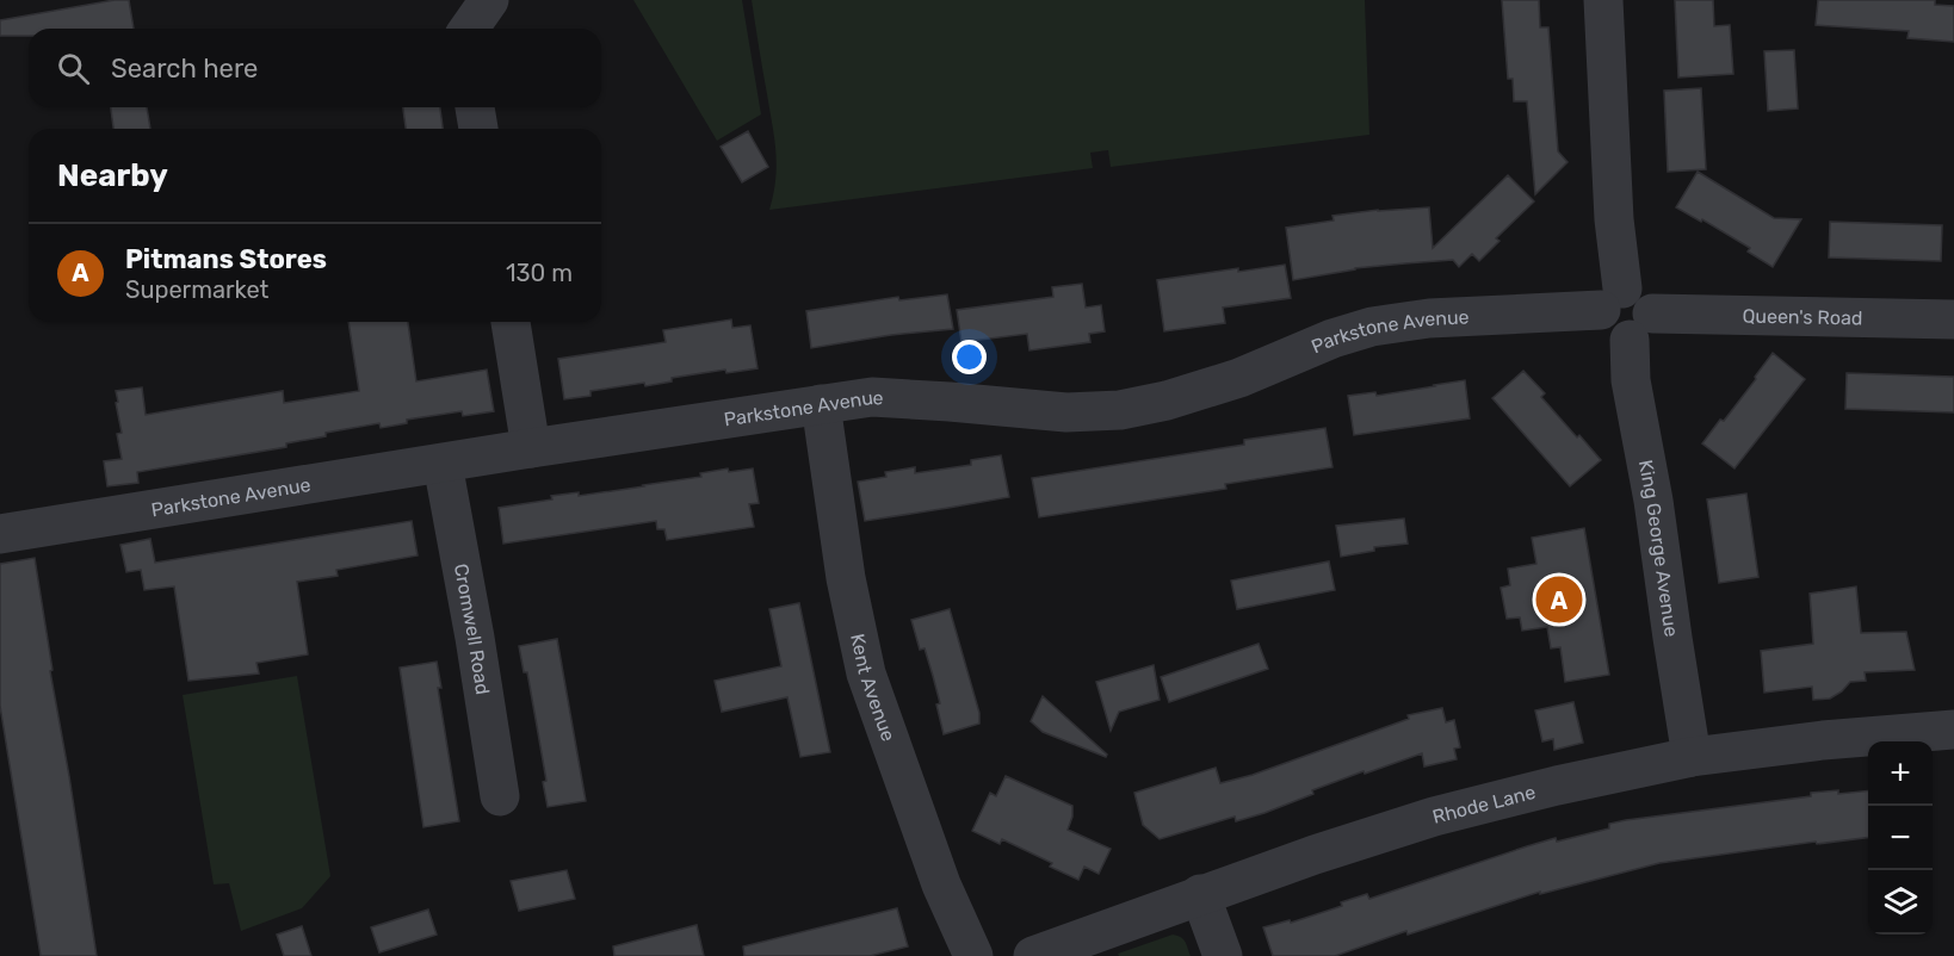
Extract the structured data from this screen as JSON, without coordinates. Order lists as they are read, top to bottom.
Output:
{
  "streets": {
    "street": [
      "Queen's Road",
      "Parkstone Avenue",
      "King George Avenue",
      "Cromwell Road",
      "Kent Avenue",
      "Rhode Lane"
    ]
  },
  "crossings": [
    ["Queen's Road", "King George Avenue"],
    ["Parkstone Avenue", "Cromwell Road"],
    ["Parkstone Avenue", "Kent Avenue"],
    ["King George Avenue", "Rhode Lane"]
  ],
  "page": {
    "search": "Search here",
    "heading": "Nearby",
    "list": [
      {
        "mark": "A",
        "name": "Pitmans Stores",
        "note": "Supermarket",
        "value": "130 m"
      }
    ],
    "pins": "A",
    "map_buttons": ["+", "−"]
  }
}
